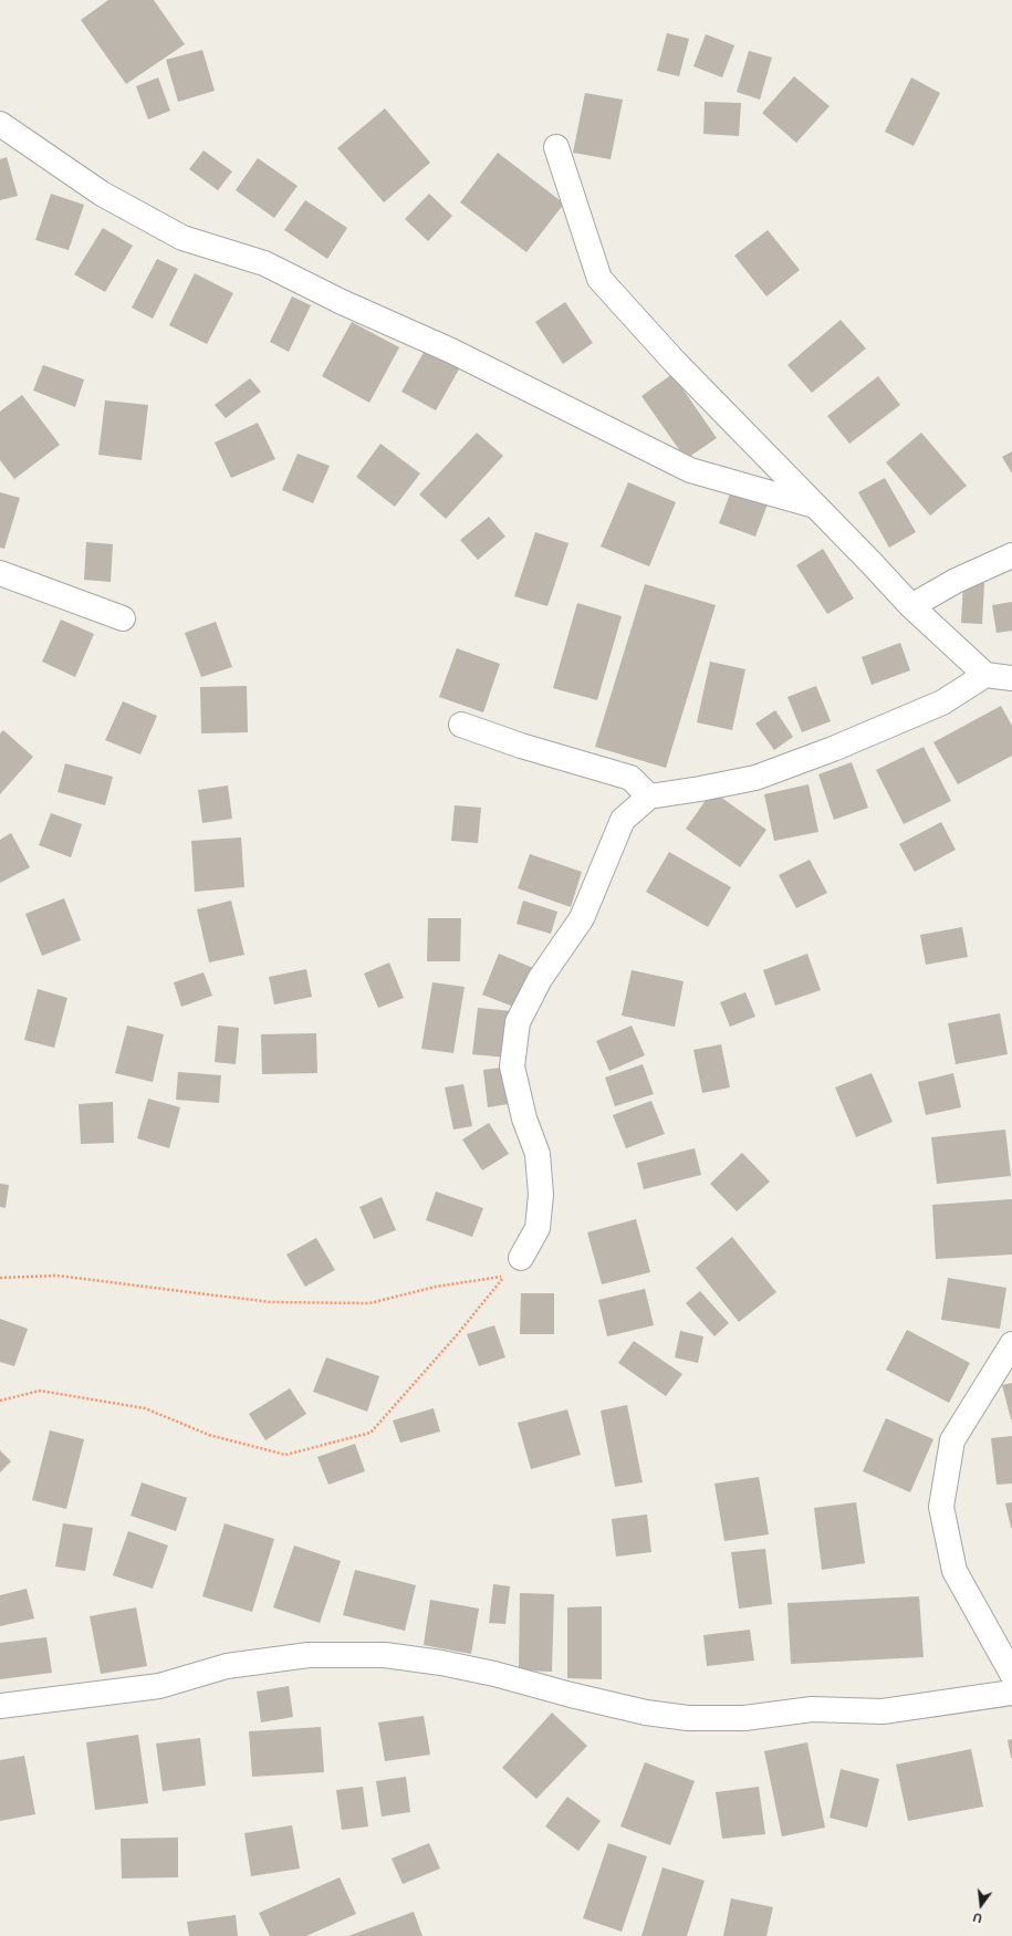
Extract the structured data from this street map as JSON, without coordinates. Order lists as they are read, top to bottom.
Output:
{
  "north": "bottom"
}
